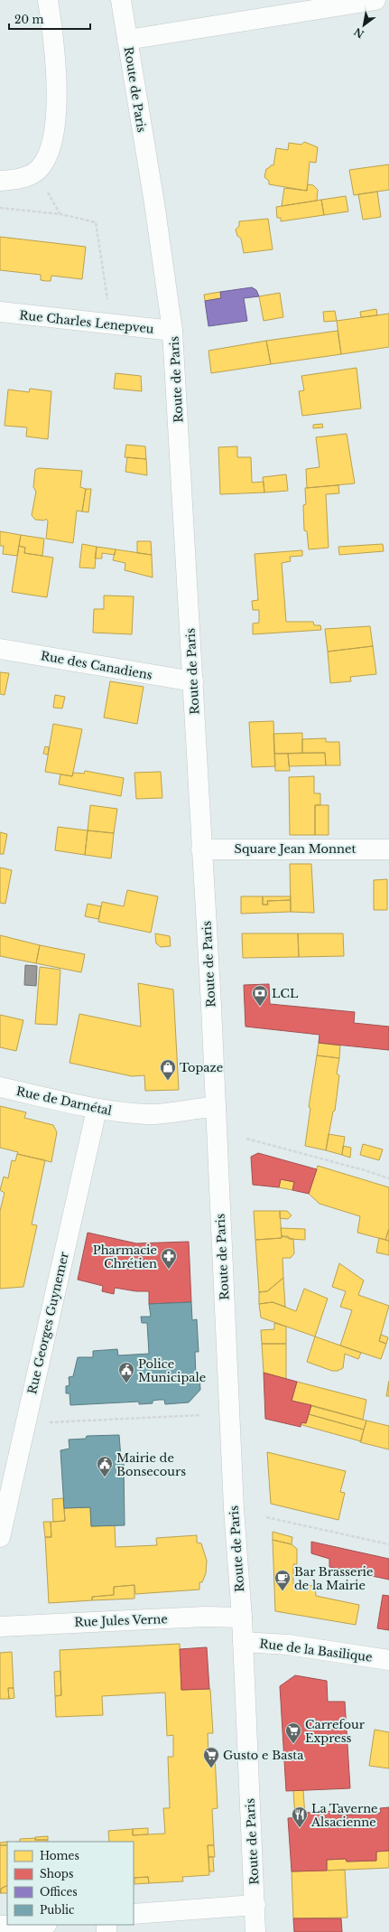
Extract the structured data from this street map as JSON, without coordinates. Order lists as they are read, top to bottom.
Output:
{
  "streets": {
    "street": [
      "Route de Paris",
      "Rue Charles Lenepveu",
      "Rue des Canadiens",
      "Square Jean Monnet",
      "Rue de Darnétal",
      "Rue Georges Guynemer",
      "Rue Jules Verne",
      "Rue de la Basilique"
    ]
  },
  "crossings": [
    ["Route de Paris", "Rue Charles Lenepveu"],
    ["Route de Paris", "Rue des Canadiens"],
    ["Route de Paris", "Square Jean Monnet"],
    ["Route de Paris", "Rue de Darnétal"],
    ["Route de Paris", "Rue Jules Verne"],
    ["Route de Paris", "Rue de la Basilique"],
    ["Rue de Darnétal", "Rue Georges Guynemer"]
  ],
  "places": {
    "bank": ["LCL"],
    "shop": ["Topaze"],
    "pharmacy": ["Pharmacie Chrétien"],
    "public building": ["Police Municipale", "Mairie de Bonsecours"],
    "cafe": ["Bar Brasserie de la Mairie"],
    "supermarket": ["Carrefour Express", "Gusto e Basta"],
    "restaurant": ["La Taverne Alsacienne"]
  },
  "legend": [
    "Homes",
    "Shops",
    "Offices",
    "Public"
  ],
  "scale_bar": "20 m",
  "north": "bottom left"
}
